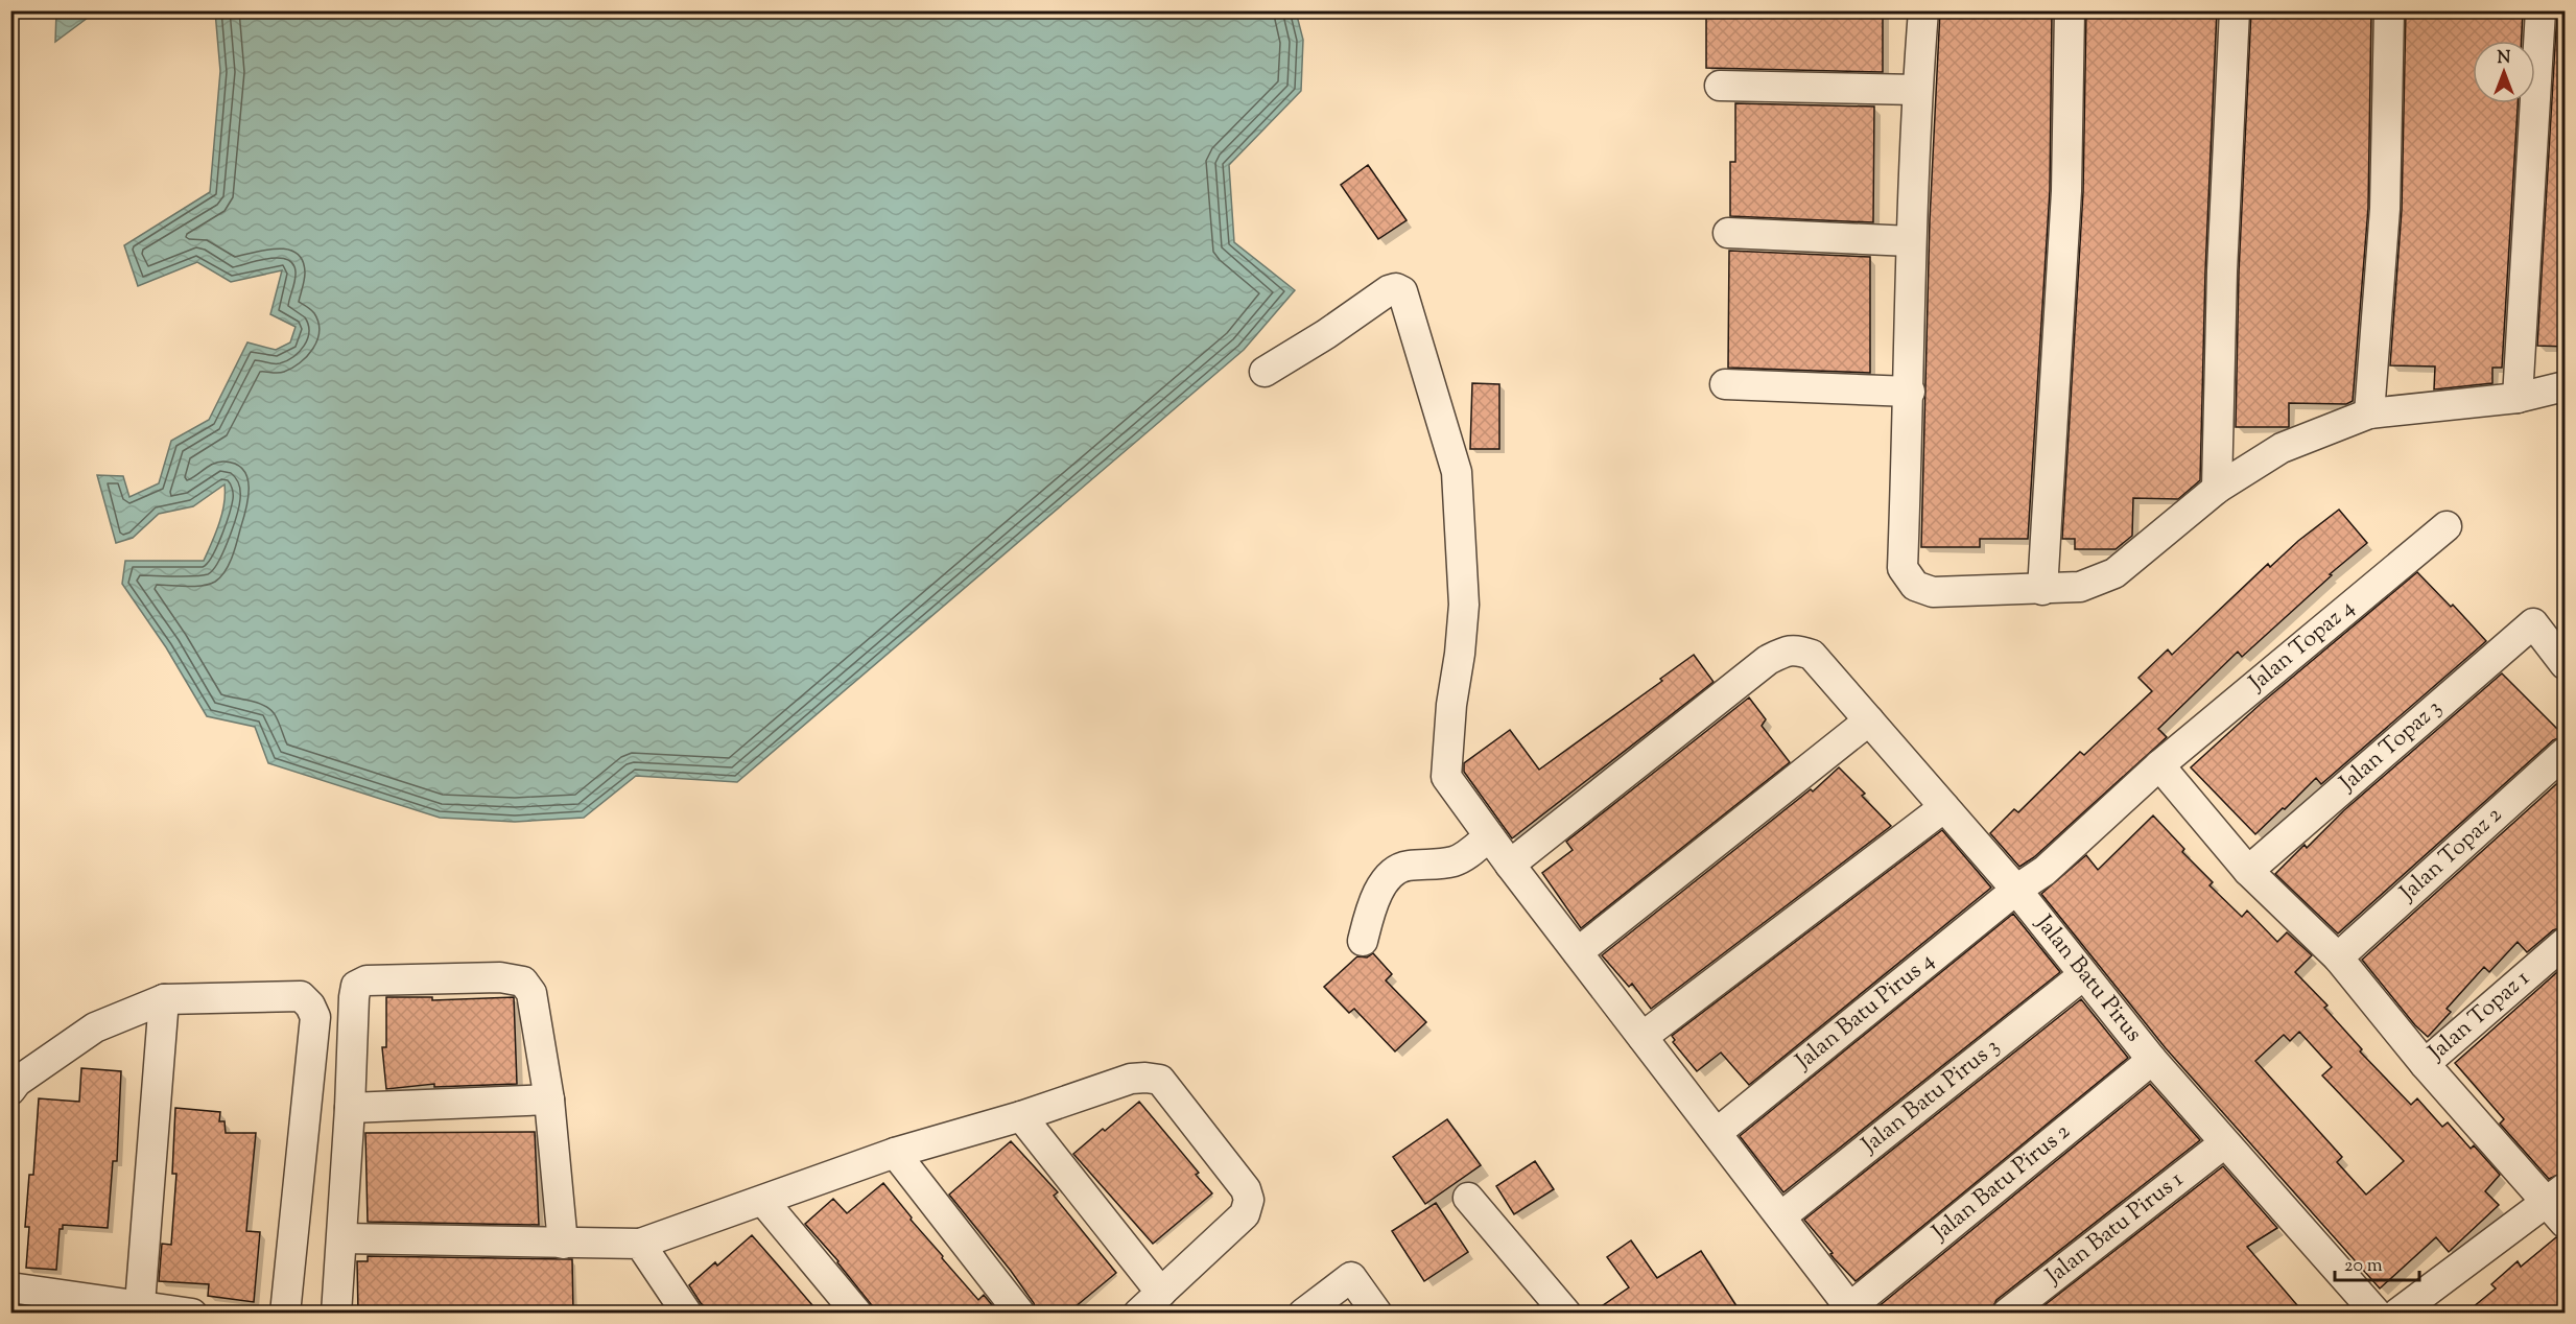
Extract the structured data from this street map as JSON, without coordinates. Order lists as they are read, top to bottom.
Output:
{
  "streets": {
    "street": [
      "Jalan Topaz 4",
      "Jalan Topaz 3",
      "Jalan Topaz 2",
      "Jalan Batu Pirus",
      "Jalan Batu Pirus 4",
      "Jalan Topaz 1",
      "Jalan Batu Pirus 3",
      "Jalan Batu Pirus 2",
      "Jalan Batu Pirus 1"
    ]
  },
  "crossings": [
    ["Jalan Topaz 4", "Jalan Batu Pirus"],
    ["Jalan Topaz 4", "Jalan Batu Pirus 4"],
    ["Jalan Batu Pirus", "Jalan Batu Pirus 4"],
    ["Jalan Batu Pirus", "Jalan Batu Pirus 3"],
    ["Jalan Batu Pirus", "Jalan Batu Pirus 2"],
    ["Jalan Batu Pirus", "Jalan Batu Pirus 1"]
  ],
  "scale_bar": "20 m",
  "north": "top"
}
